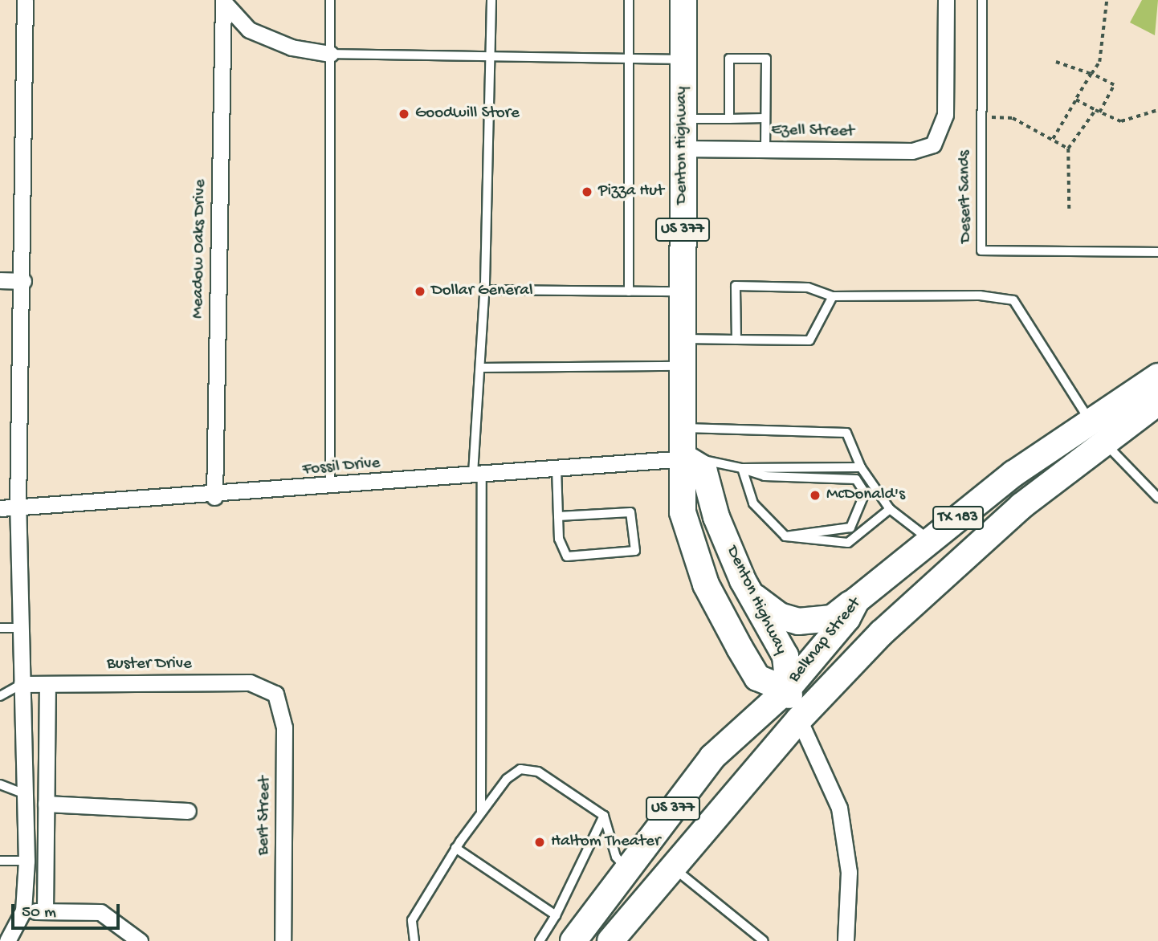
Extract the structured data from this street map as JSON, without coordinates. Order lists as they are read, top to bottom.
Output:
{
  "streets": {
    "main road": [
      "Denton Highway",
      "US 377",
      "TX 183",
      "Belknap Street"
    ],
    "street": [
      "Ezell Street",
      "Meadow Oaks Drive",
      "Fossil Drive",
      "Buster Drive",
      "Bert Street"
    ],
    "lane": ["Desert Sands"]
  },
  "crossings": [
    ["Ezell Street", "Denton Highway"],
    ["Denton Highway", "Fossil Drive"],
    ["Denton Highway", "Belknap Street"],
    ["Meadow Oaks Drive", "Fossil Drive"],
    ["Buster Drive", "Bert Street"]
  ],
  "places": [
    "Goodwill Store",
    "Pizza Hut",
    "Dollar General",
    "McDonald's",
    "Haltom Theater"
  ],
  "scale_bar": "50 m"
}
